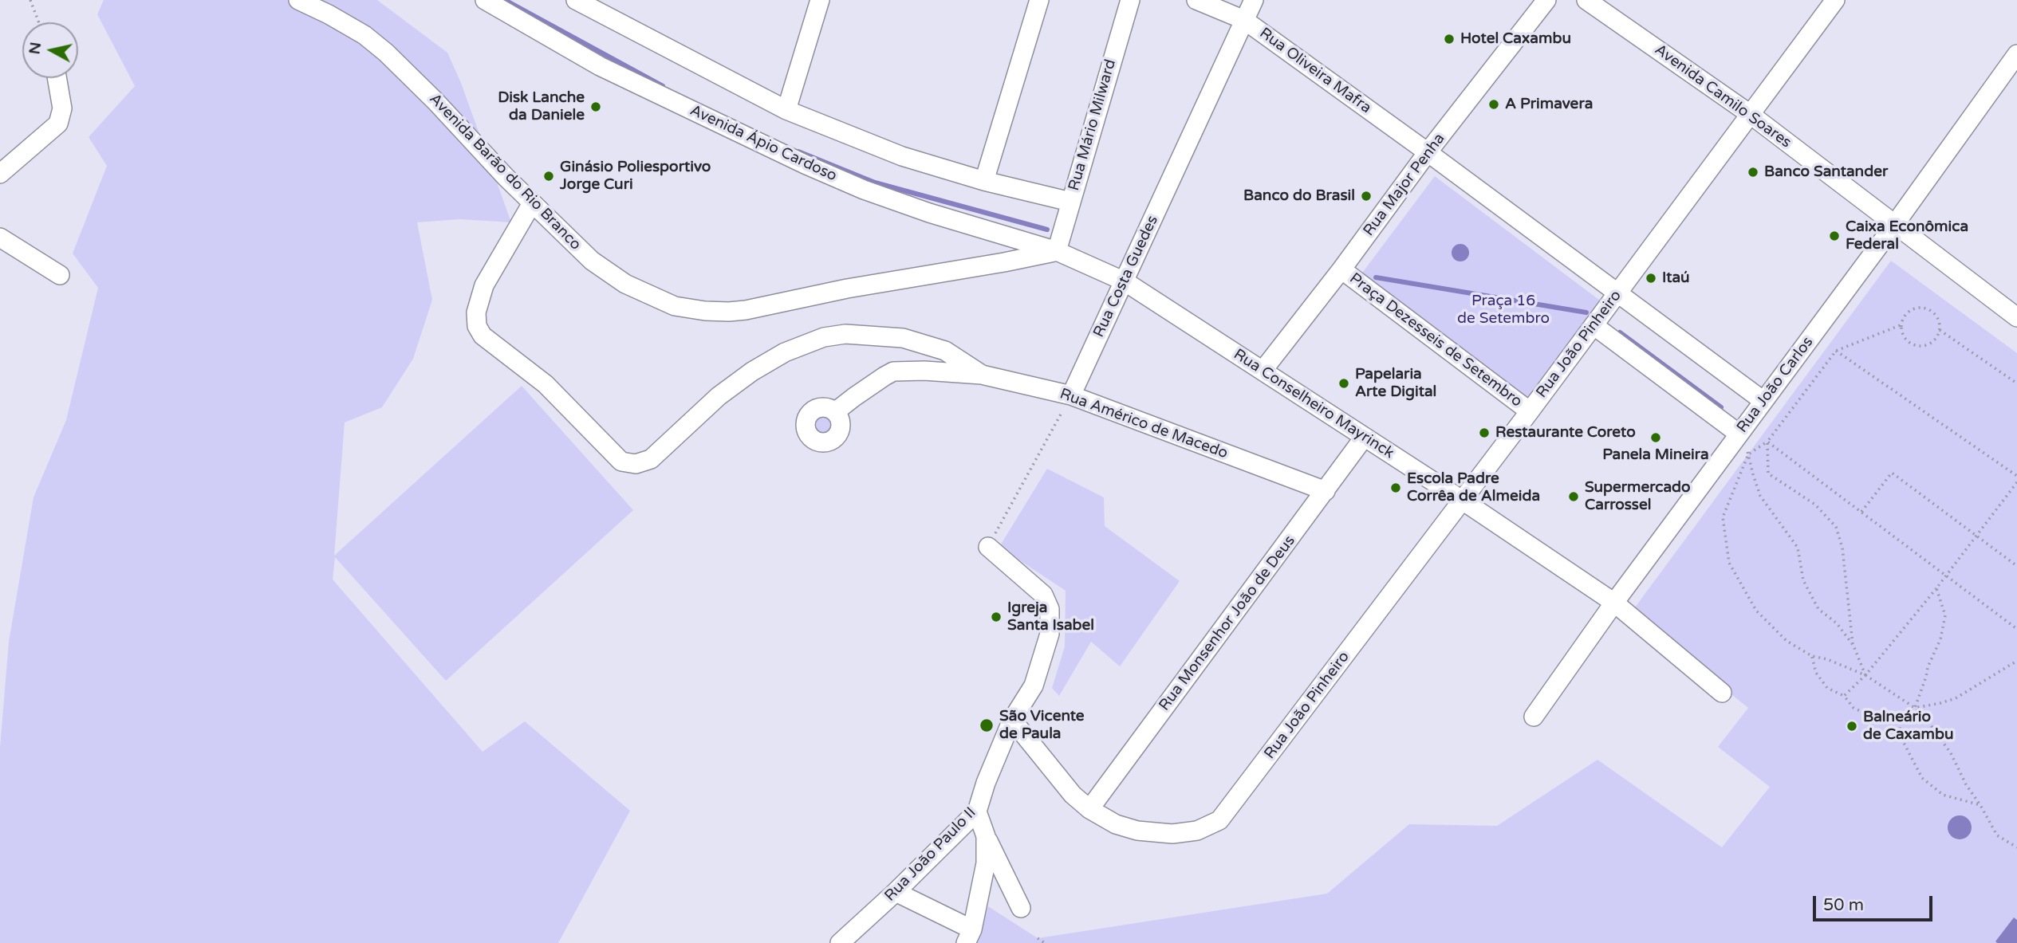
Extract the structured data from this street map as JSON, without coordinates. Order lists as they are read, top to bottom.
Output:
{
  "streets": {
    "street": [
      "Rua Oliveira Mafra",
      "Avenida Camilo Soares",
      "Rua Mário Milward",
      "Avenida Ápio Cardoso",
      "Avenida Barão do Rio Branco",
      "Rua Major Penha",
      "Rua Costa Guedes",
      "Praça Dezesseis de Setembro",
      "Rua João Pinheiro",
      "Rua João Carlos",
      "Rua Conselheiro Mayrinck",
      "Rua Américo de Macedo",
      "Rua Monsenhor João de Deus",
      "Rua João Paulo II"
    ]
  },
  "crossings": [
    ["Rua Oliveira Mafra", "Rua Major Penha"],
    ["Rua Oliveira Mafra", "Rua Costa Guedes"],
    ["Avenida Camilo Soares", "Rua João Pinheiro"],
    ["Avenida Camilo Soares", "Rua João Carlos"],
    ["Rua Mário Milward", "Avenida Ápio Cardoso"],
    ["Rua Mário Milward", "Avenida Barão do Rio Branco"],
    ["Rua Mário Milward", "Rua Conselheiro Mayrinck"],
    ["Avenida Ápio Cardoso", "Avenida Barão do Rio Branco"],
    ["Avenida Ápio Cardoso", "Rua Conselheiro Mayrinck"],
    ["Avenida Barão do Rio Branco", "Rua Conselheiro Mayrinck"],
    ["Rua Major Penha", "Praça Dezesseis de Setembro"],
    ["Rua Major Penha", "Rua Conselheiro Mayrinck"],
    ["Rua Costa Guedes", "Rua Conselheiro Mayrinck"],
    ["Rua Costa Guedes", "Rua Américo de Macedo"],
    ["Praça Dezesseis de Setembro", "Rua João Pinheiro"],
    ["Rua João Pinheiro", "Rua Conselheiro Mayrinck"],
    ["Rua João Pinheiro", "Rua Monsenhor João de Deus"],
    ["Rua João Carlos", "Rua Conselheiro Mayrinck"],
    ["Rua Conselheiro Mayrinck", "Rua Monsenhor João de Deus"],
    ["Rua Américo de Macedo", "Rua Monsenhor João de Deus"]
  ],
  "parks": ["Praça 16 de Setembro"],
  "places": [
    "Hotel Caxambu",
    "A Primavera",
    "Disk Lanche da Daniele",
    "Banco Santander",
    "Ginásio Poliesportivo Jorge Curi",
    "Banco do Brasil",
    "Caixa Econômica Federal",
    "Itaú",
    "Papelaria Arte Digital",
    "Restaurante Coreto",
    "Panela Mineira",
    "Escola Padre Corrêa de Almeida",
    "Supermercado Carrossel",
    "Igreja Santa Isabel",
    "São Vicente de Paula",
    "Balneário de Caxambu"
  ],
  "scale_bar": "50 m",
  "north": "left"
}
